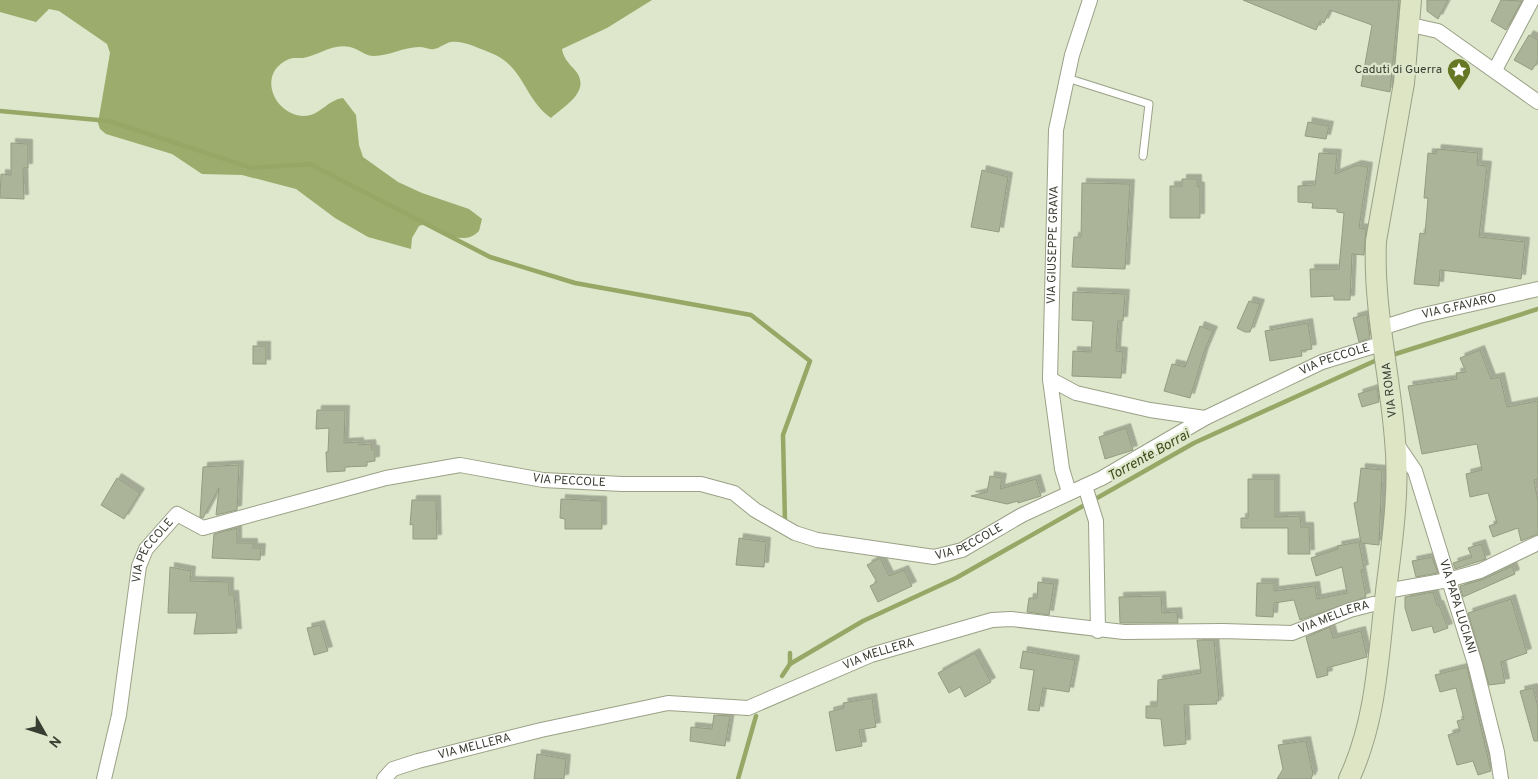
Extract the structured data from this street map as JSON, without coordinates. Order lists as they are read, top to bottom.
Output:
{
  "streets": {
    "main road": ["VIA ROMA"],
    "street": [
      "VIA GIUSEPPE GRAVA",
      "VIA G.FAVARO",
      "VIA PECCOLE",
      "VIA PAPA LUCIANI",
      "VIA MELLERA"
    ]
  },
  "crossings": [
    ["VIA GIUSEPPE GRAVA", "VIA PECCOLE"],
    ["VIA G.FAVARO", "VIA PECCOLE"],
    ["VIA G.FAVARO", "VIA ROMA"],
    ["VIA PECCOLE", "VIA ROMA"],
    ["VIA ROMA", "VIA PAPA LUCIANI"],
    ["VIA ROMA", "VIA MELLERA"],
    ["VIA PAPA LUCIANI", "VIA MELLERA"]
  ],
  "water": ["Torrente Borrai"],
  "places": {
    "place": ["Caduti di Guerra"]
  },
  "north": "bottom right"
}
